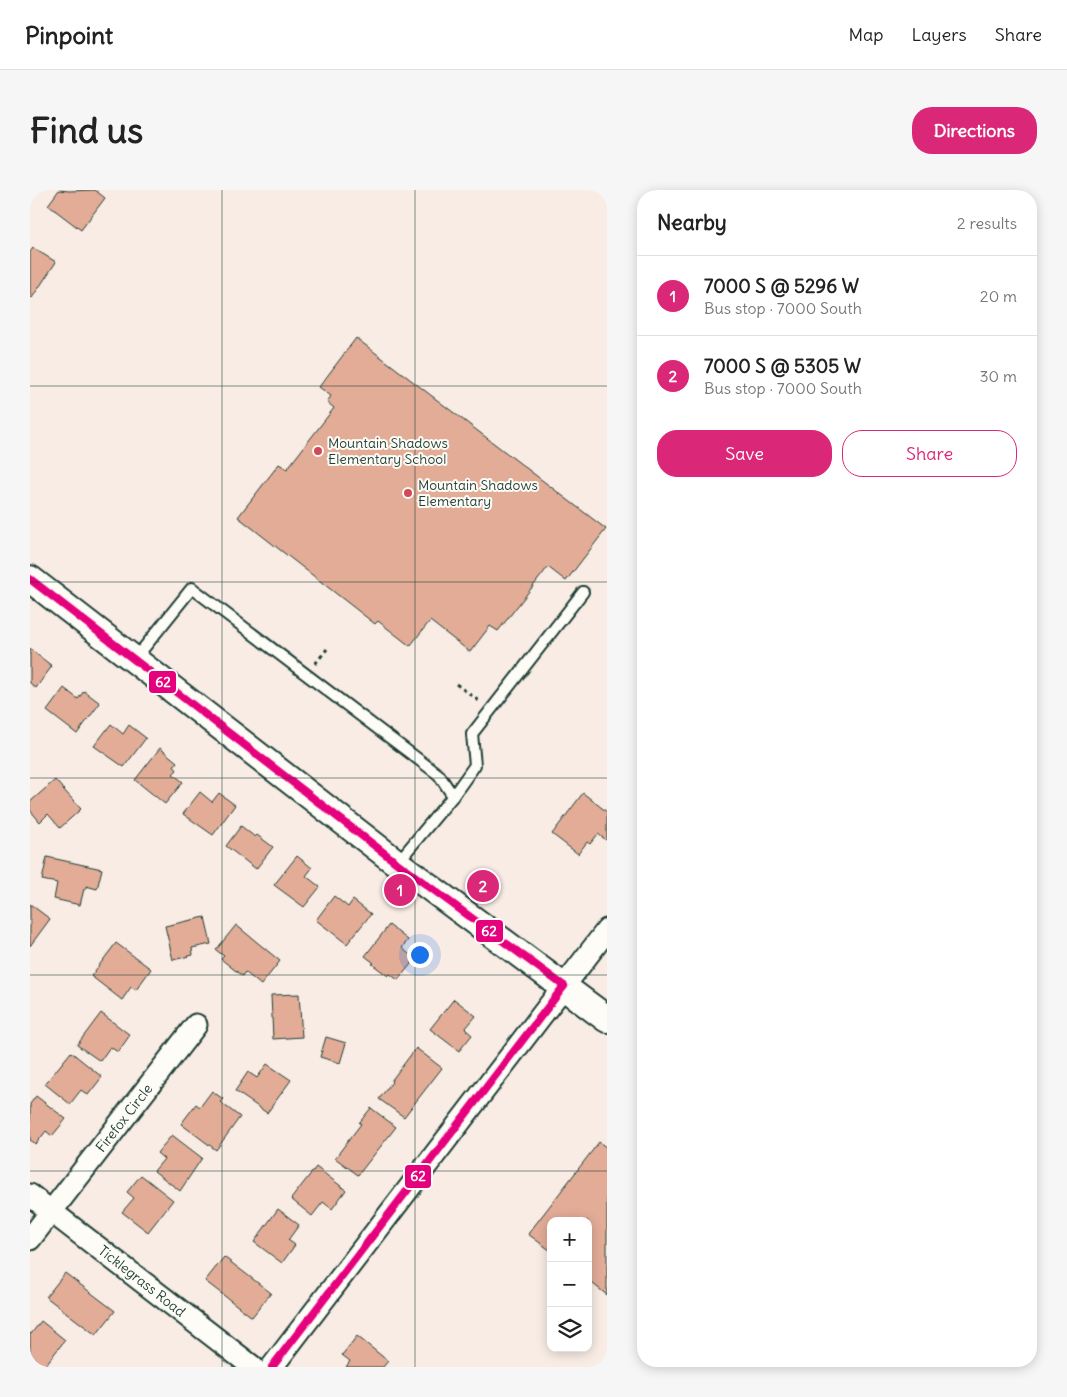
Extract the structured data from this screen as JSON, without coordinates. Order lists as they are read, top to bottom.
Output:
{
  "streets": {
    "street": ["Firefox Circle", "Ticklegrass Road"]
  },
  "crossings": [
    ["Firefox Circle", "Ticklegrass Road"]
  ],
  "places": ["Mountain Shadows Elementary School", "Mountain Shadows Elementary"],
  "lines": ["transit line 62"],
  "page": {
    "header": "Pinpoint",
    "nav": ["Map", "Layers", "Share"],
    "buttons": [
      "Directions",
      ["Save", "Share"]
    ],
    "title": "Find us",
    "heading": ["Nearby", "2 results"],
    "list": [
      {
        "mark": "1",
        "name": "7000 S @ 5296 W",
        "note": "Bus stop · 7000 South",
        "value": "20 m"
      },
      {
        "mark": "2",
        "name": "7000 S @ 5305 W",
        "note": "Bus stop · 7000 South",
        "value": "30 m"
      }
    ],
    "pins": ["2", "1"],
    "map_buttons": ["+", "−"]
  }
}
